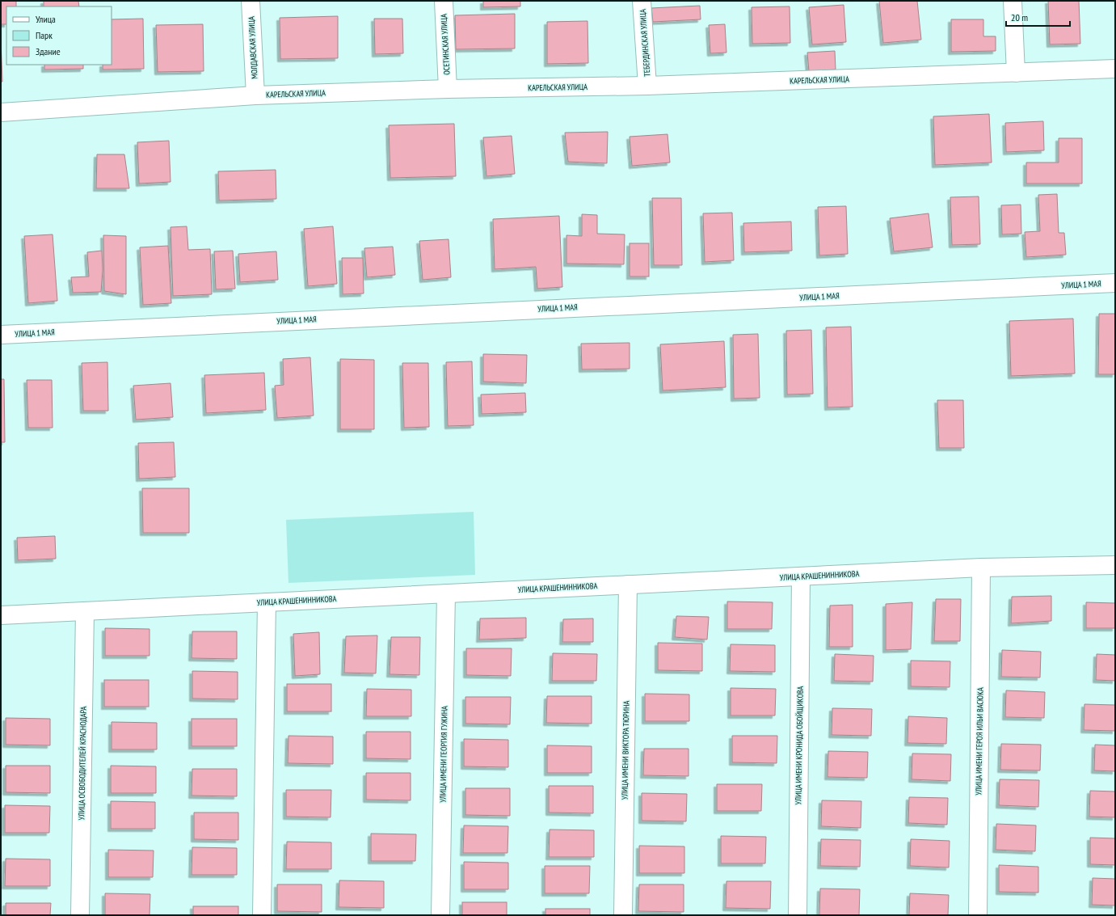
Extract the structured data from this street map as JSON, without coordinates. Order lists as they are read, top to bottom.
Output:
{
  "streets": {
    "street": [
      "ТЕБЕРДИНСКАЯ УЛИЦА",
      "ОСЕТИНСКАЯ УЛИЦА",
      "МОЛДАВСКАЯ УЛИЦА",
      "КАРЕЛЬСКАЯ УЛИЦА",
      "УЛИЦА 1 МАЯ",
      "УЛИЦА КРАШЕНИННИКОВА",
      "УЛИЦА ИМЕНИ ГЕРОЯ ИЛЬИ ВАСЮКА",
      "УЛИЦА ИМЕНИ КРОНИДА ОБОЙЩИКОВА",
      "УЛИЦА ИМЕНИ ВИКТОРА ТЮРИНА",
      "УЛИЦА ИМЕНИ ГЕОРГИЯ ГУЖИНА",
      "УЛИЦА ОСВОБОДИТЕЛЕЙ КРАСНОДАРА"
    ]
  },
  "crossings": [
    ["ТЕБЕРДИНСКАЯ УЛИЦА", "КАРЕЛЬСКАЯ УЛИЦА"],
    ["ОСЕТИНСКАЯ УЛИЦА", "КАРЕЛЬСКАЯ УЛИЦА"],
    ["МОЛДАВСКАЯ УЛИЦА", "КАРЕЛЬСКАЯ УЛИЦА"],
    ["УЛИЦА КРАШЕНИННИКОВА", "УЛИЦА ИМЕНИ ГЕРОЯ ИЛЬИ ВАСЮКА"],
    ["УЛИЦА КРАШЕНИННИКОВА", "УЛИЦА ИМЕНИ КРОНИДА ОБОЙЩИКОВА"],
    ["УЛИЦА КРАШЕНИННИКОВА", "УЛИЦА ИМЕНИ ВИКТОРА ТЮРИНА"],
    ["УЛИЦА КРАШЕНИННИКОВА", "УЛИЦА ИМЕНИ ГЕОРГИЯ ГУЖИНА"],
    ["УЛИЦА КРАШЕНИННИКОВА", "УЛИЦА ОСВОБОДИТЕЛЕЙ КРАСНОДАРА"]
  ],
  "legend": ["Улица", "Парк", "Здание"],
  "scale_bar": "20 m"
}
